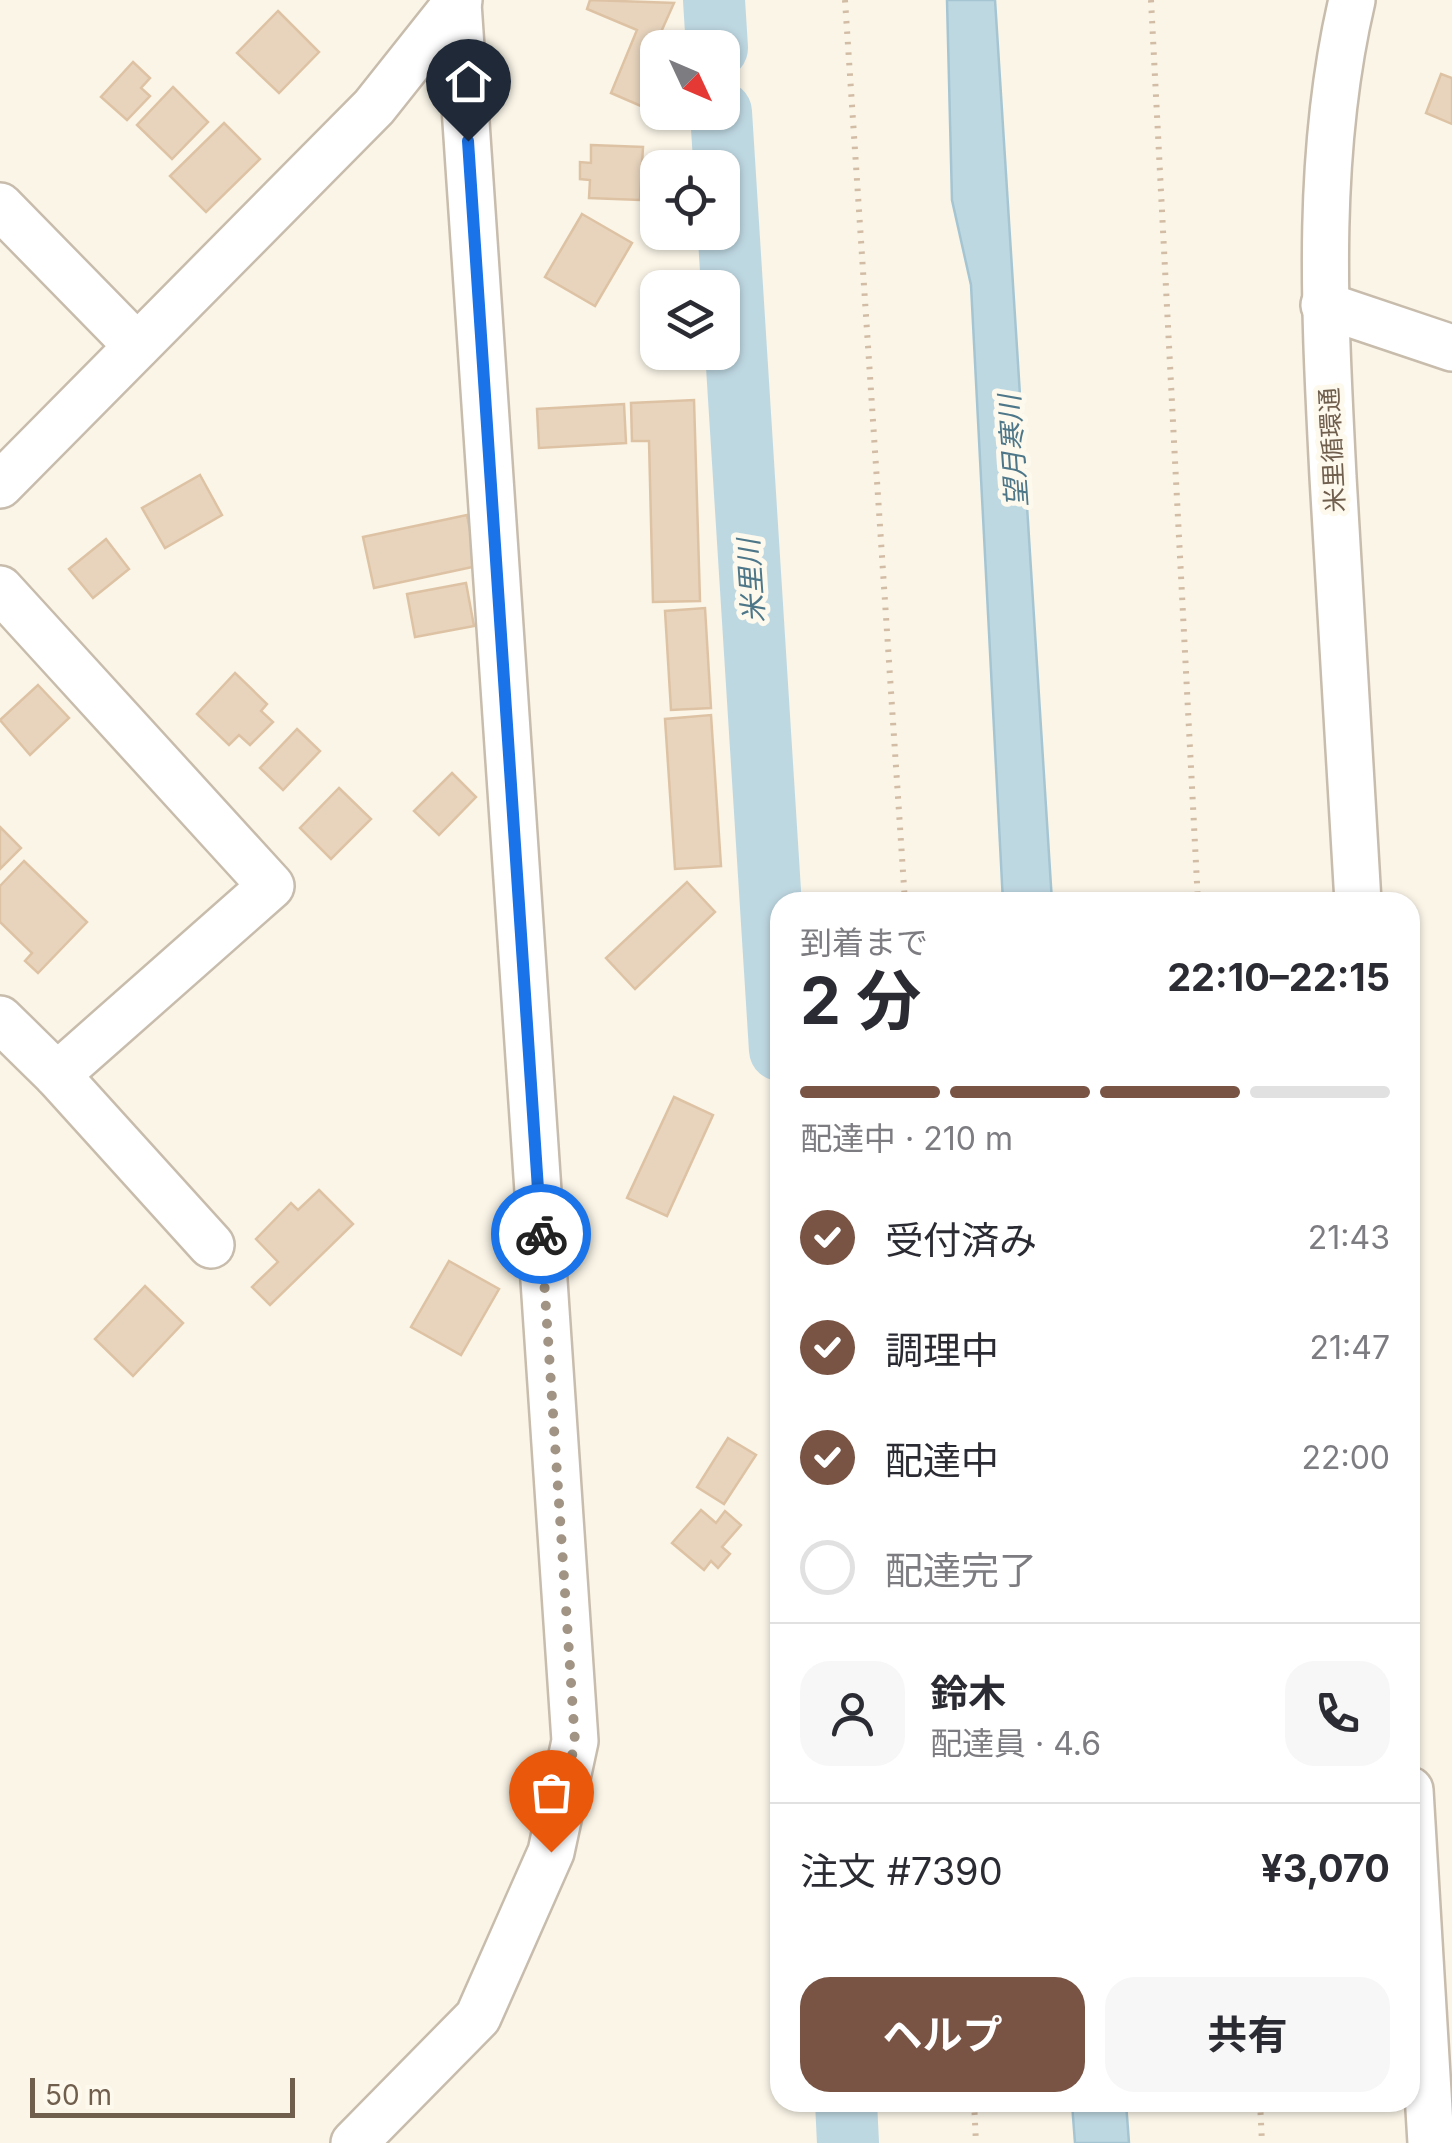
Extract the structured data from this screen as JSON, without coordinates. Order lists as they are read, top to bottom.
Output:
{
  "streets": {
    "street": ["米里循環通"]
  },
  "water": ["望月寒川", "米里川"],
  "scale_bar": "50 m",
  "north": "bottom right",
  "page": {
    "heading": ["2 分", "到着まで", "22:10–22:15"],
    "panel": [
      "鈴木",
      "配達員 · 4.6",
      "注文 #7390",
      "¥3,070"
    ],
    "bar": "配達中 · 210 m",
    "list": [
      ["受付済み", "21:43"],
      ["調理中", "21:47"],
      ["配達中", "22:00"],
      "配達完了"
    ],
    "buttons": ["ヘルプ", "共有"],
    "scale": "50 m"
  }
}
